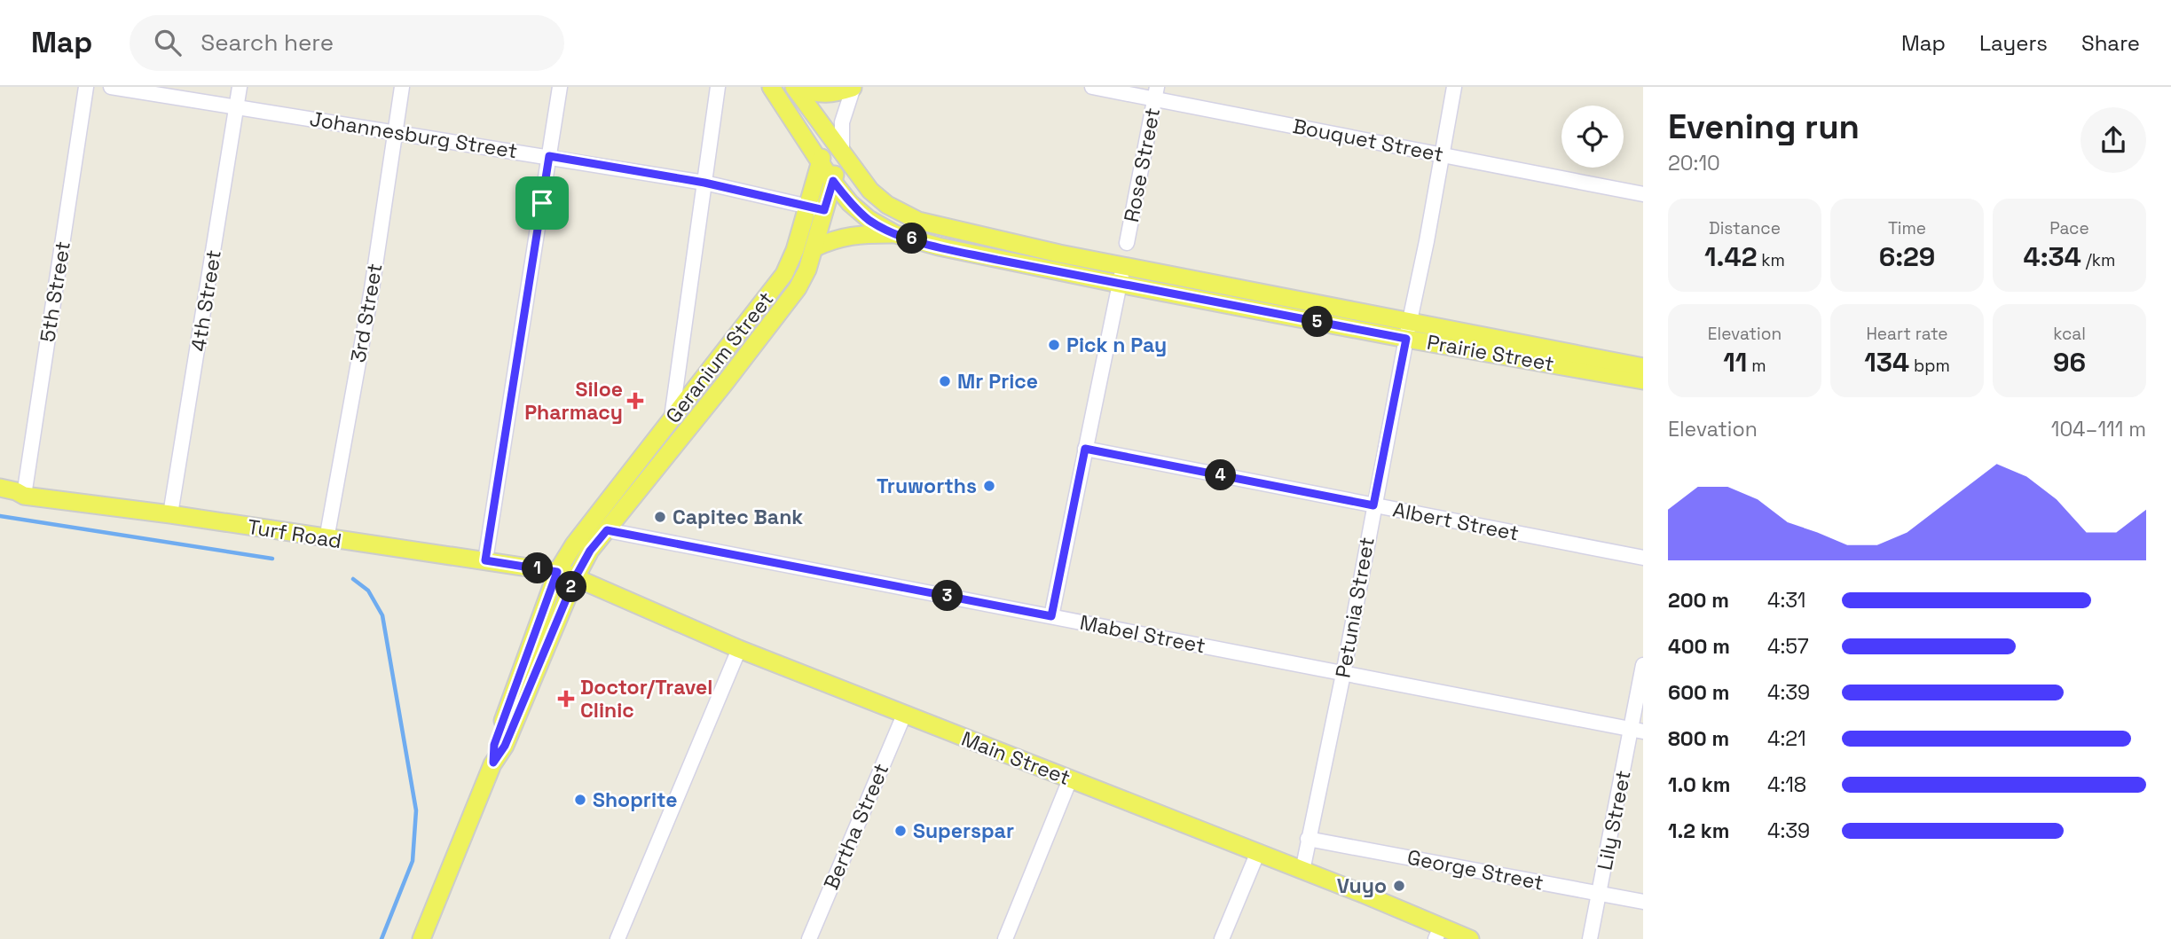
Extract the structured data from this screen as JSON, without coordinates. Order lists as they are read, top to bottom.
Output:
{
  "streets": {
    "main road": [
      "Prairie Street",
      "Geranium Street",
      "Turf Road",
      "Main Street"
    ],
    "street": [
      "Johannesburg Street",
      "Bouquet Street",
      "Rose Street",
      "5th Street",
      "4th Street",
      "3rd Street",
      "Albert Street",
      "Petunia Street",
      "Mabel Street",
      "Lily Street",
      "Bertha Street",
      "George Street"
    ]
  },
  "crossings": [
    ["Johannesburg Street", "4th Street"],
    ["Johannesburg Street", "3rd Street"],
    ["Johannesburg Street", "Geranium Street"],
    ["Bouquet Street", "Rose Street"],
    ["Bouquet Street", "Petunia Street"],
    ["5th Street", "Turf Road"],
    ["4th Street", "Turf Road"],
    ["3rd Street", "Turf Road"],
    ["Prairie Street", "Geranium Street"],
    ["Prairie Street", "Petunia Street"],
    ["Geranium Street", "Turf Road"],
    ["Geranium Street", "Mabel Street"],
    ["Geranium Street", "Main Street"],
    ["Albert Street", "Petunia Street"],
    ["Turf Road", "Main Street"],
    ["Petunia Street", "Mabel Street"],
    ["Petunia Street", "Main Street"],
    ["Petunia Street", "George Street"],
    ["Mabel Street", "Lily Street"],
    ["Main Street", "Bertha Street"],
    ["Lily Street", "George Street"]
  ],
  "places": {
    "other": [
      "Pick n Pay",
      "Mr Price",
      "Truworths",
      "Capitec Bank",
      "Shoprite",
      "Superspar",
      "Vuyo"
    ],
    "health": ["Siloe Pharmacy", "Doctor/Travel Clinic"]
  },
  "page": {
    "header": "Map",
    "search": "Search here",
    "nav": ["Map", "Layers", "Share"],
    "heading": ["Evening run", "20:10"],
    "stats": [
      ["Distance", "1.42 km"],
      ["Time", "6:29"],
      ["Pace", "4:34 /km"],
      ["Elevation", "11 m"],
      ["Heart rate", "134 bpm"],
      ["kcal", "96"]
    ],
    "pins": [
      "6",
      "5",
      "4",
      "1",
      "2",
      "3"
    ],
    "chart": ["Elevation", "104–111 m"],
    "list": [
      {
        "name": "200 m",
        "note": "4:31"
      },
      {
        "name": "400 m",
        "note": "4:57"
      },
      {
        "name": "600 m",
        "note": "4:39"
      },
      {
        "name": "800 m",
        "note": "4:21"
      },
      {
        "name": "1.0 km",
        "note": "4:18"
      },
      {
        "name": "1.2 km",
        "note": "4:39"
      }
    ]
  }
}
